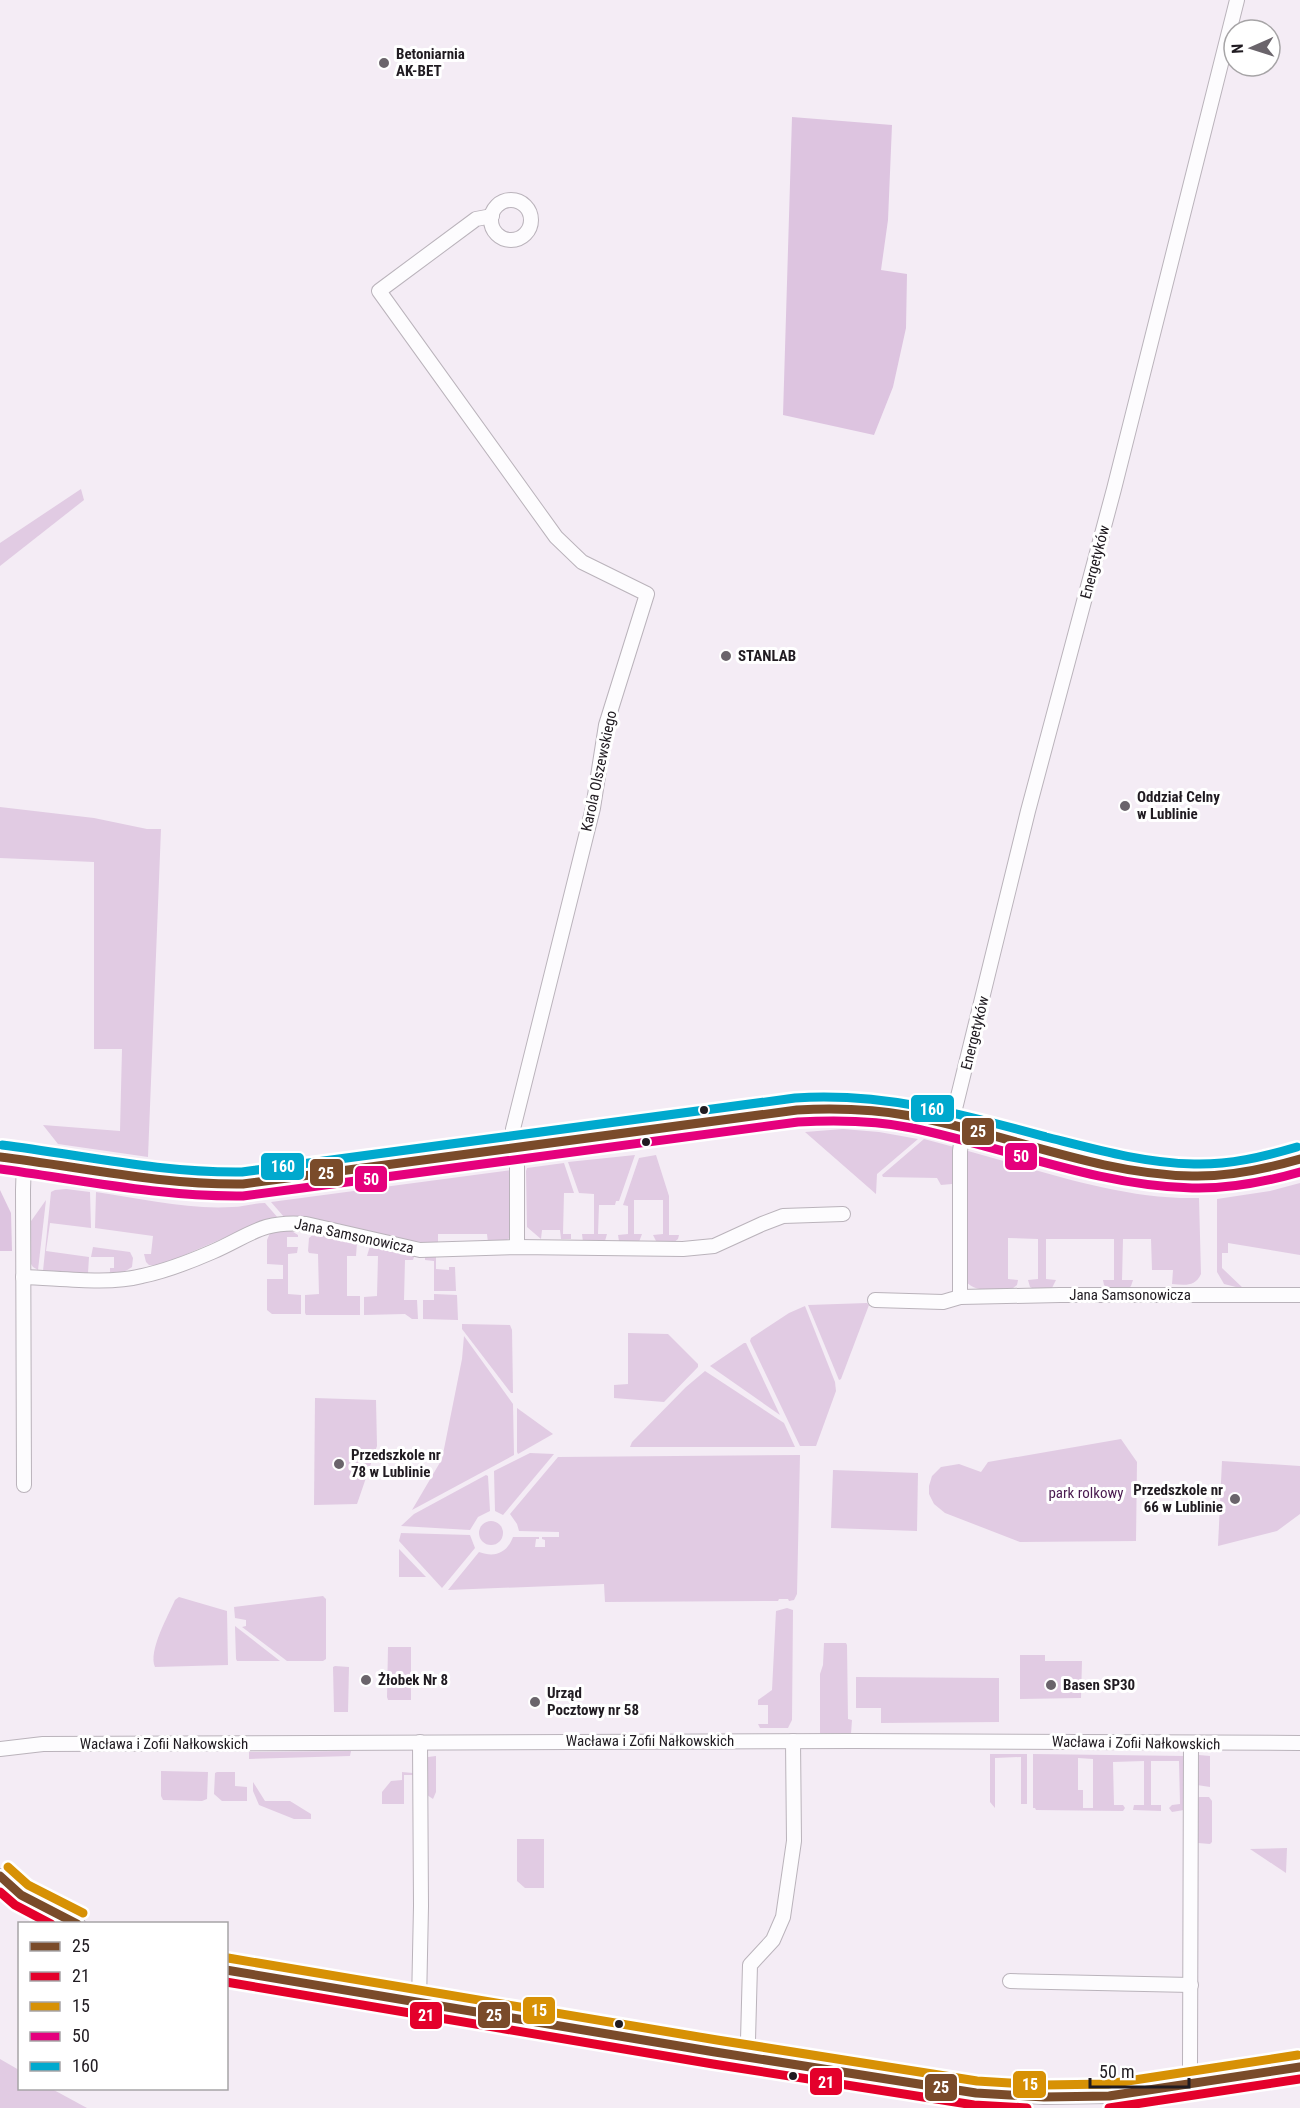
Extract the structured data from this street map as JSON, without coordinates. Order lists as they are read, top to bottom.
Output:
{
  "streets": {
    "street": [
      "Energetyków",
      "Karola Olszewskiego",
      "Jana Samsonowicza",
      "Wacława i Zofii Nałkowskich"
    ]
  },
  "crossings": [
    ["Energetyków", "Jana Samsonowicza"]
  ],
  "parks": ["park rolkowy"],
  "places": [
    "Betoniarnia AK-BET",
    "STANLAB",
    "Oddział Celny w Lublinie",
    "Przedszkole nr 78 w Lublinie",
    "Przedszkole nr 66 w Lublinie",
    "Żłobek Nr 8",
    "Basen SP30",
    "Urząd Pocztowy nr 58"
  ],
  "lines": [
    "transit line 160",
    "transit line 25",
    "transit line 50",
    "transit line 15",
    "transit line 21"
  ],
  "legend": [
    "25",
    "21",
    "15",
    "50",
    "160"
  ],
  "scale_bar": "50 m",
  "north": "left"
}
